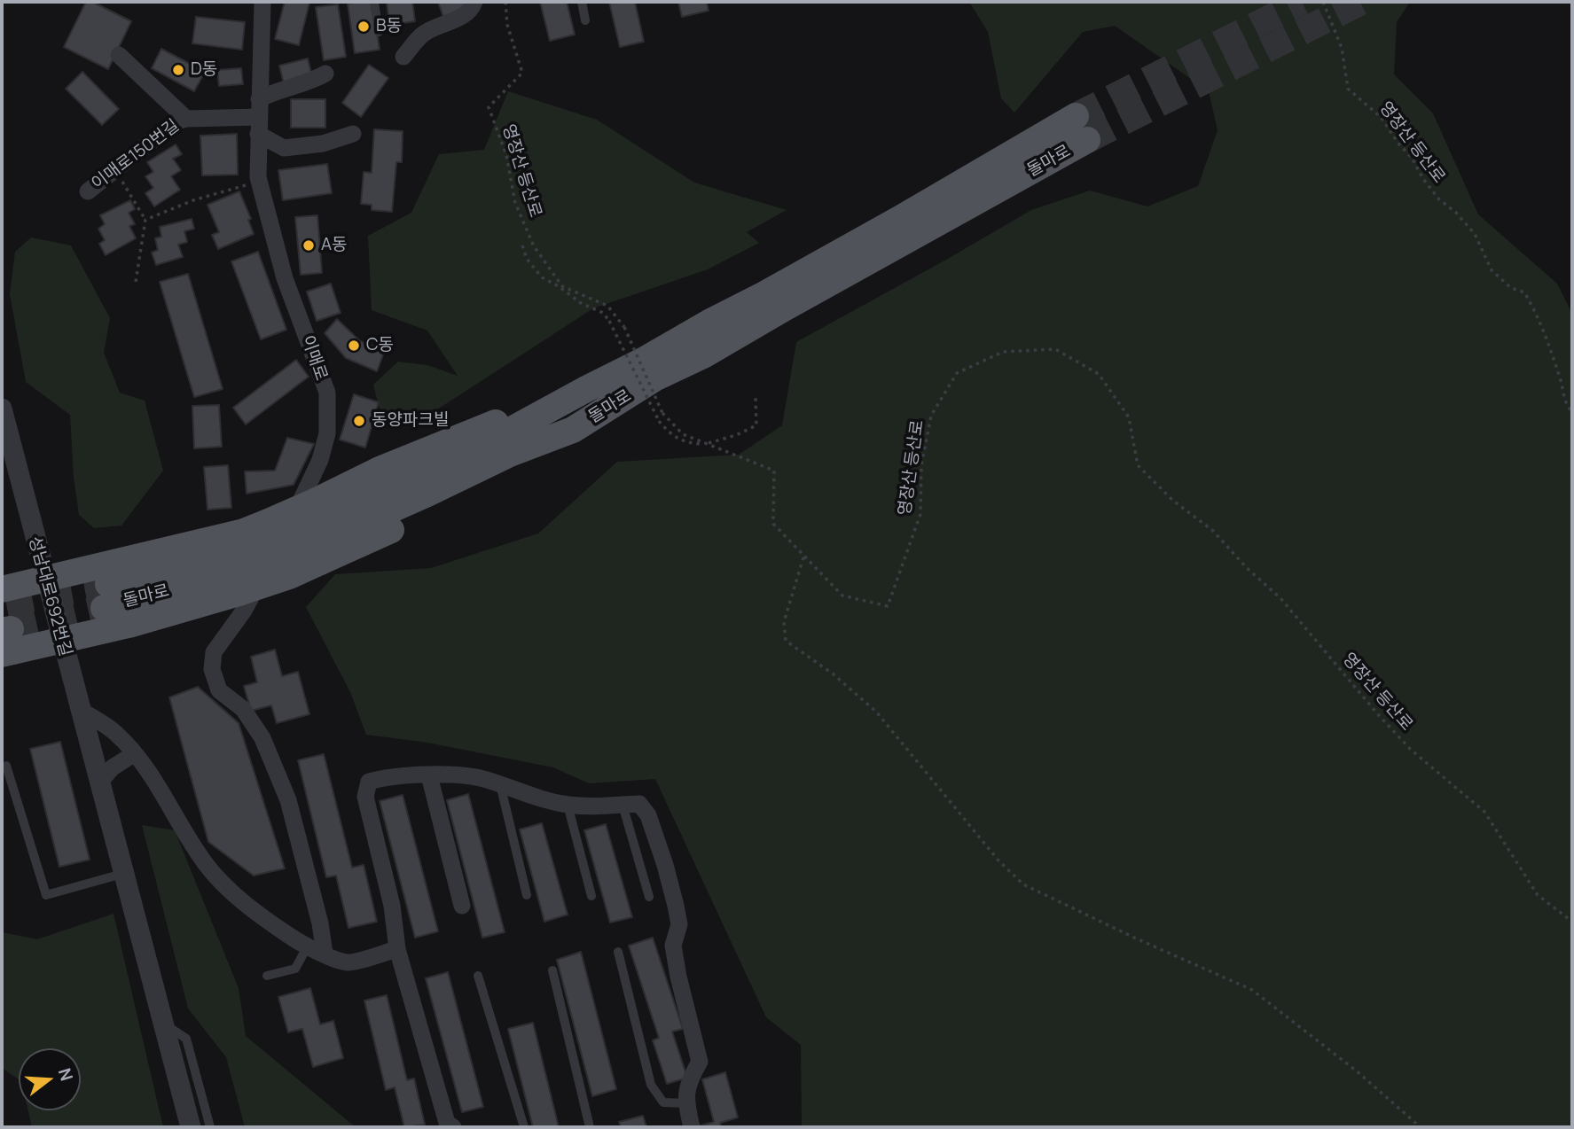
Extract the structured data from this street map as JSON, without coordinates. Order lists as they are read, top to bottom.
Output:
{
  "streets": {
    "main road": ["돌마로"],
    "street": ["이매로150번길", "이매로", "성남대로692번길"],
    "path": ["영장산 등산로"]
  },
  "crossings": [
    ["이매로150번길", "이매로"]
  ],
  "places": [
    "B동",
    "D동",
    "A동",
    "C동",
    "동양파크빌"
  ],
  "north": "right"
}
